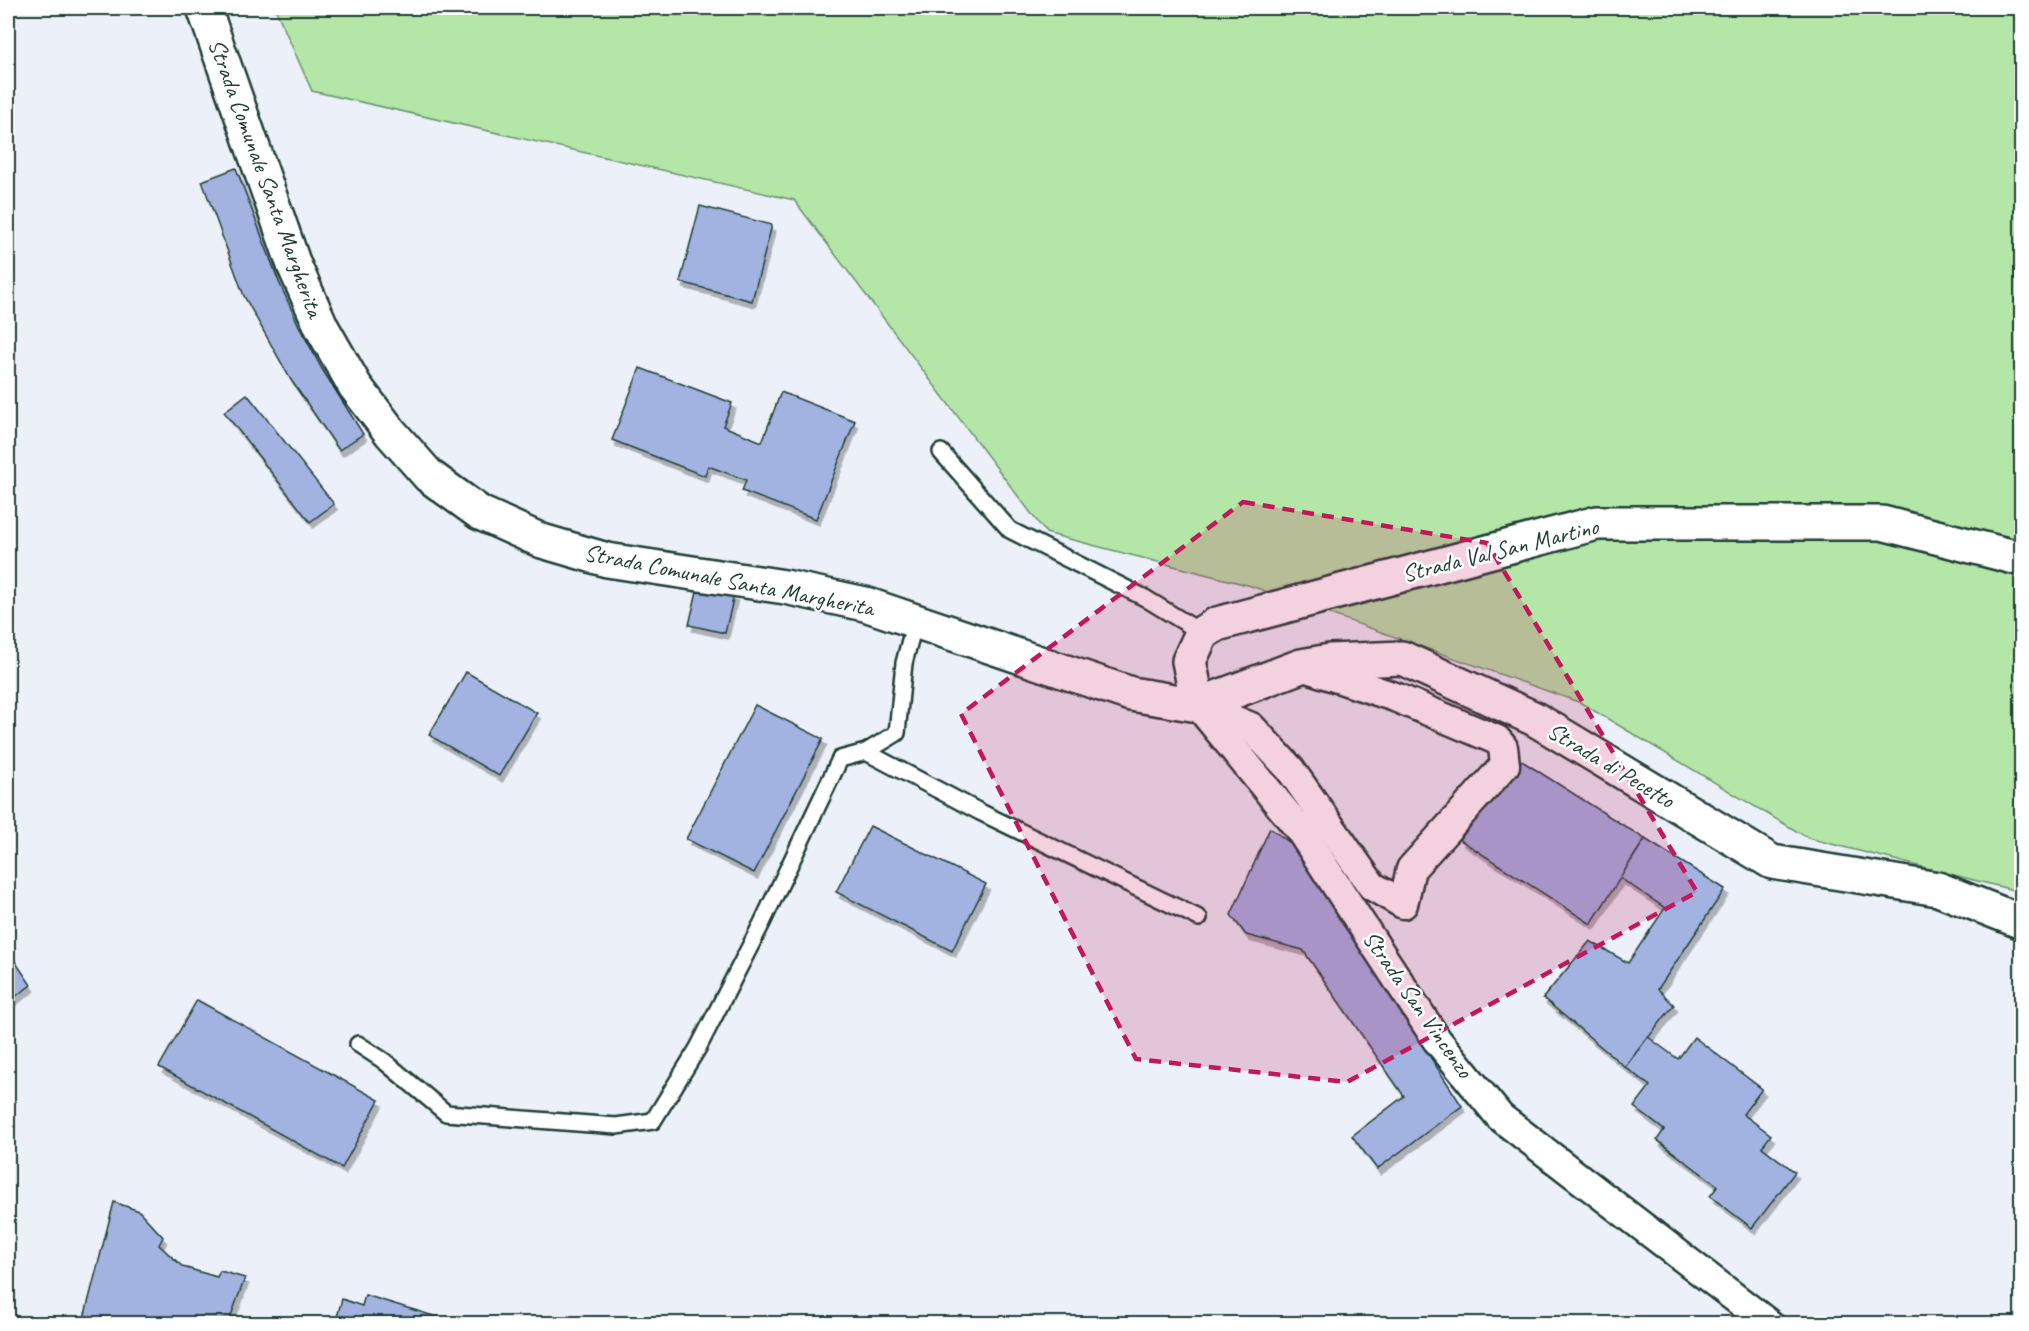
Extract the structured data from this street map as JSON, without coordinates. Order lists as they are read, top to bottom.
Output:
{
  "streets": {
    "street": [
      "Strada Comunale Santa Margherita",
      "Strada Val San Martino",
      "Strada di Pecetto",
      "Strada San Vincenzo"
    ]
  },
  "crossings": [
    ["Strada Comunale Santa Margherita", "Strada di Pecetto"],
    ["Strada Comunale Santa Margherita", "Strada San Vincenzo"],
    ["Strada di Pecetto", "Strada San Vincenzo"]
  ]
}
